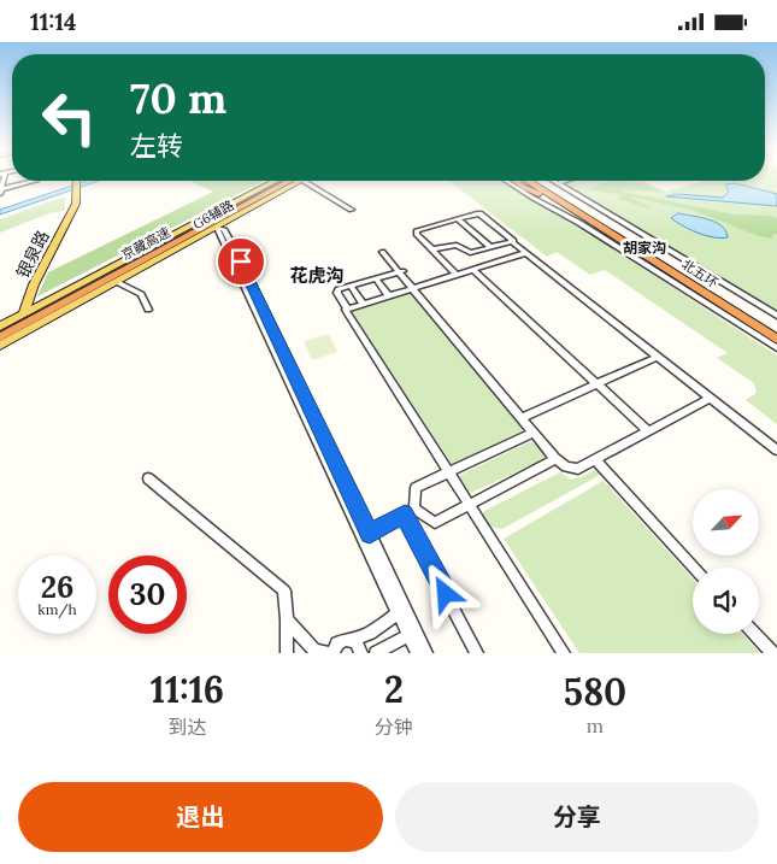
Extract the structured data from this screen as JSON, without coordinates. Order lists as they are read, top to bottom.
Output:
{
  "streets": {
    "highway": ["京藏高速", "北五环"],
    "main road": ["G6辅路", "银泉路"]
  },
  "crossings": [
    ["G6辅路", "银泉路"]
  ],
  "districts": ["胡家沟", "花虎沟"],
  "north": "top right",
  "page": {
    "status": "11:14",
    "turn": ["70 m", "左转"],
    "speed": "26 km/h",
    "limit": "30",
    "eta": [
      "11:16",
      "到达",
      "2",
      "分钟",
      "580",
      "m"
    ],
    "buttons": ["退出", "分享"]
  }
}
